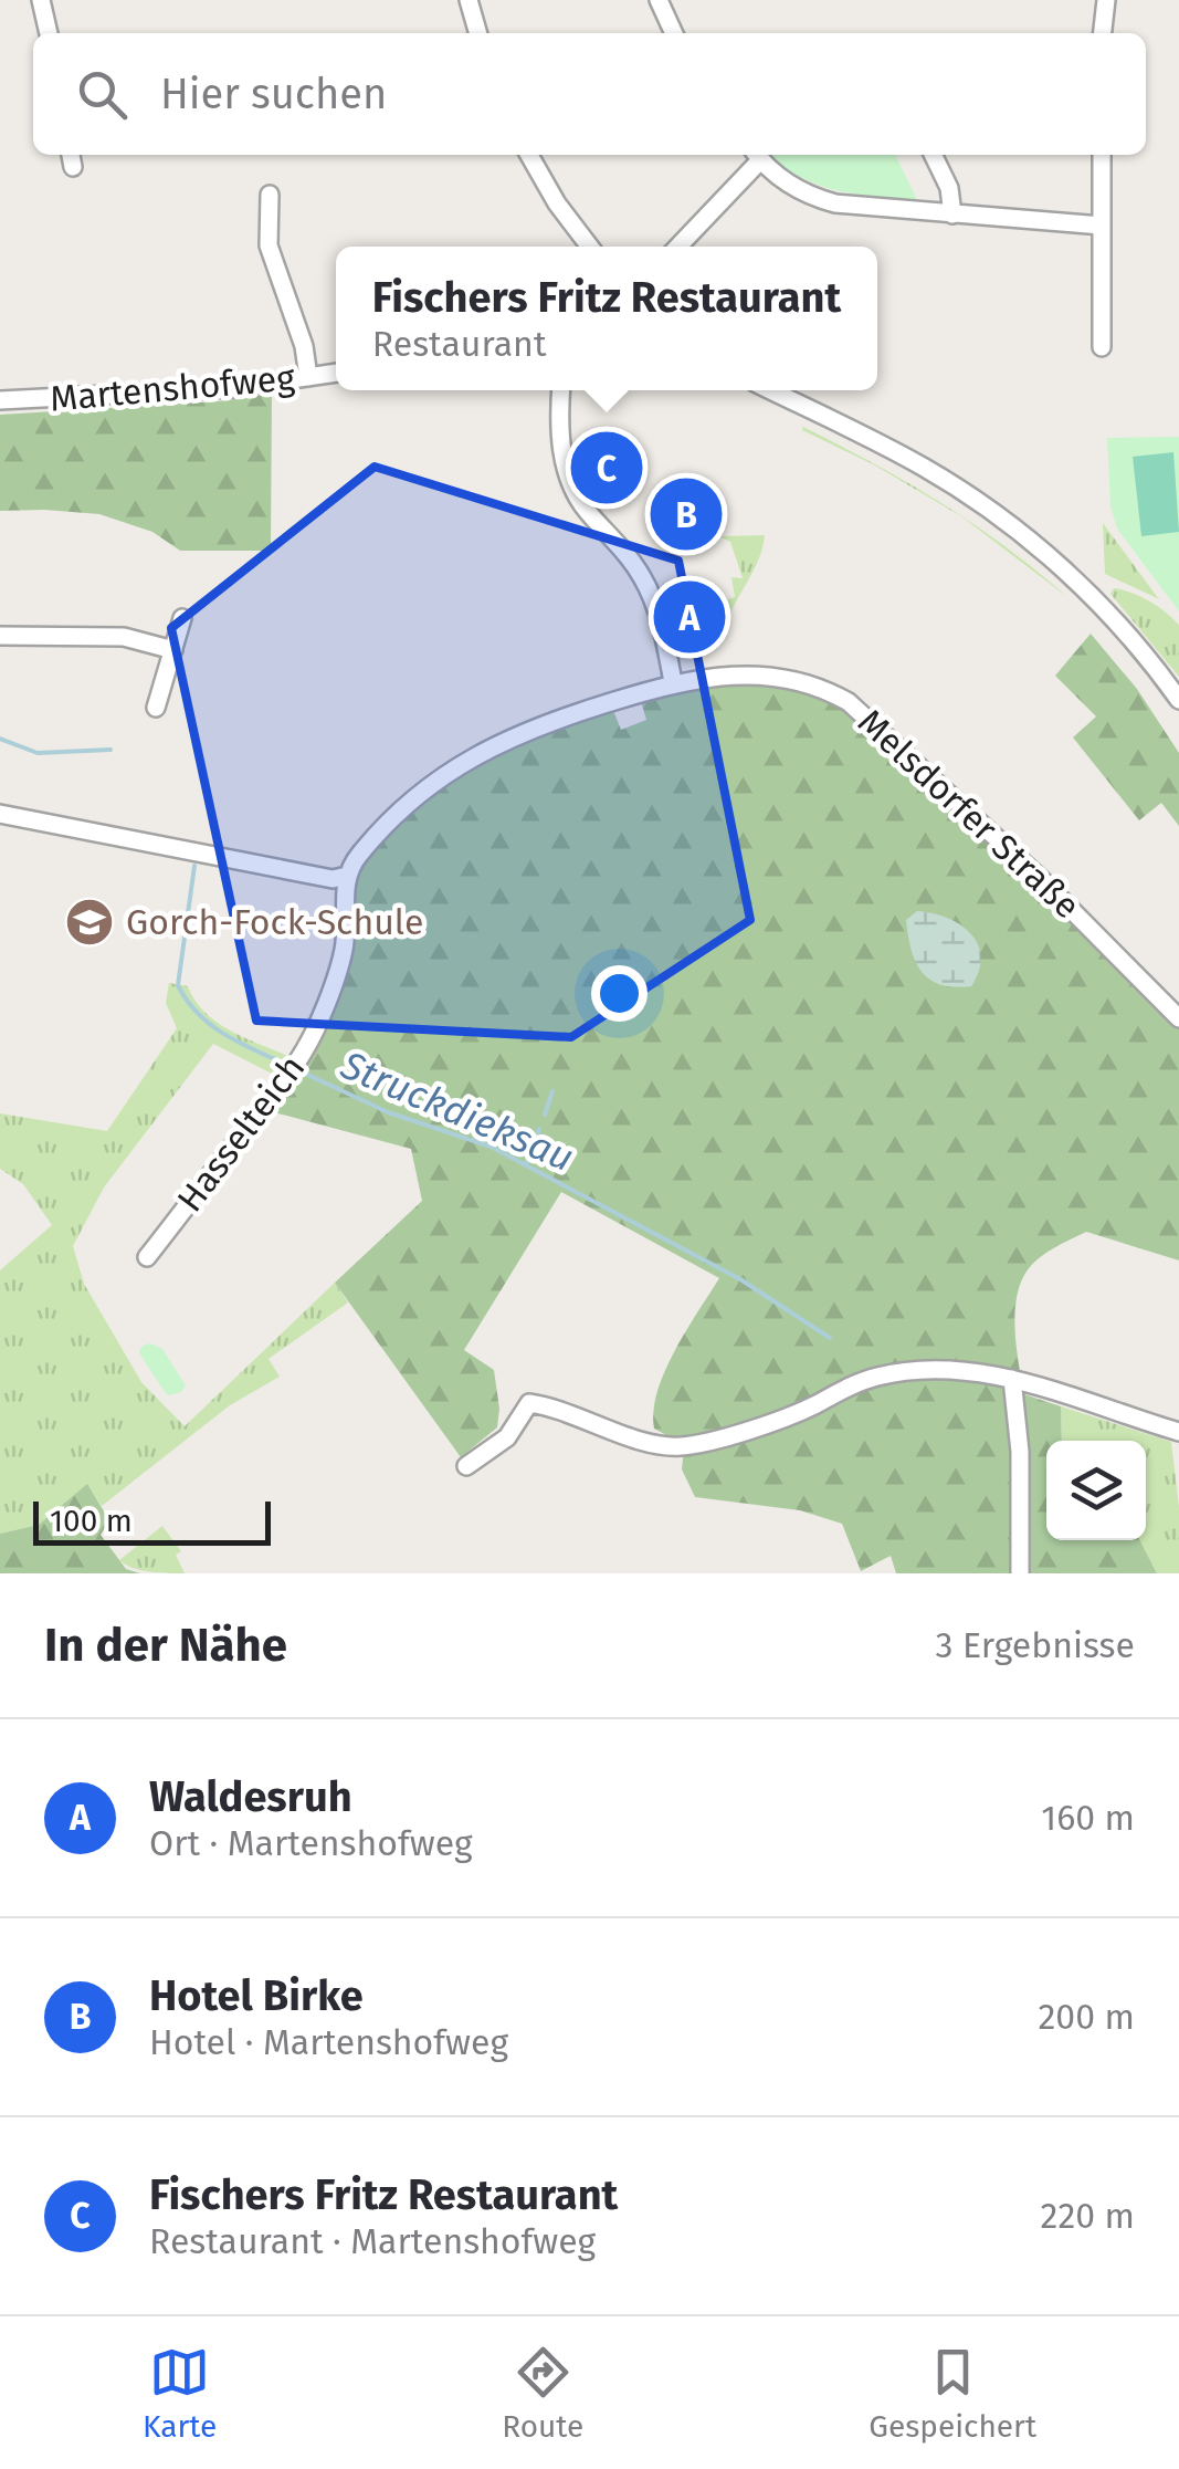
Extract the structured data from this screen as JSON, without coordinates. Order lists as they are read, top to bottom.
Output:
{
  "streets": {
    "street": ["Martenshofweg", "Melsdorfer Straße", "Hasselteich"]
  },
  "crossings": [
    ["Melsdorfer Straße", "Hasselteich"]
  ],
  "water": ["Struckdieksau"],
  "places": {
    "school or university": ["Gorch-Fock-Schule"]
  },
  "scale_bar": "100 m",
  "page": {
    "search": "Hier suchen",
    "popup": ["Fischers Fritz Restaurant", "Restaurant"],
    "pins": ["C", "B", "A"],
    "scale": "100 m",
    "heading": ["In der Nähe", "3 Ergebnisse"],
    "list": [
      {
        "mark": "A",
        "name": "Waldesruh",
        "note": "Ort · Martenshofweg",
        "value": "160 m"
      },
      {
        "mark": "B",
        "name": "Hotel Birke",
        "note": "Hotel · Martenshofweg",
        "value": "200 m"
      },
      {
        "mark": "C",
        "name": "Fischers Fritz Restaurant",
        "note": "Restaurant · Martenshofweg",
        "value": "220 m"
      }
    ],
    "nav": ["Karte", "Route", "Gespeichert"]
  }
}
